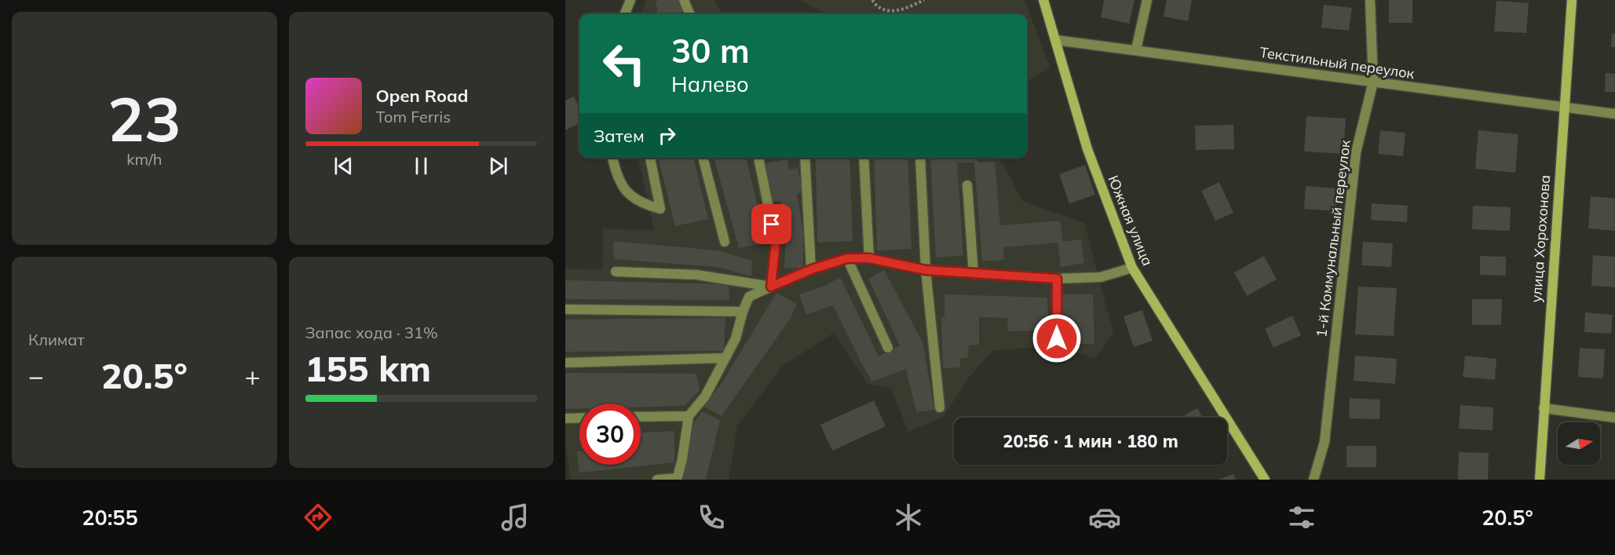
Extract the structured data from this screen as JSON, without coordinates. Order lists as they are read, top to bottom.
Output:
{
  "streets": {
    "street": [
      "Текстильный переулок",
      "Южная улица",
      "1-й Коммунальный переулок",
      "улица Хорохонова"
    ]
  },
  "crossings": [
    ["Текстильный переулок", "Южная улица"],
    ["Текстильный переулок", "1-й Коммунальный переулок"],
    ["Текстильный переулок", "улица Хорохонова"]
  ],
  "north": "right",
  "page": {
    "tile": [
      ["23", "km/h"],
      "Климат",
      ["Запас хода · 31%", "155 km"]
    ],
    "turn": ["30 m", "Налево"],
    "song": ["Open Road", "Tom Ferris"],
    "then": "Затем",
    "heat": ["−", "20.5°", "+"],
    "limit": "30",
    "trip": "20:56 · 1 мин · 180 m",
    "tabs": ["20:55", "20.5°"]
  }
}
